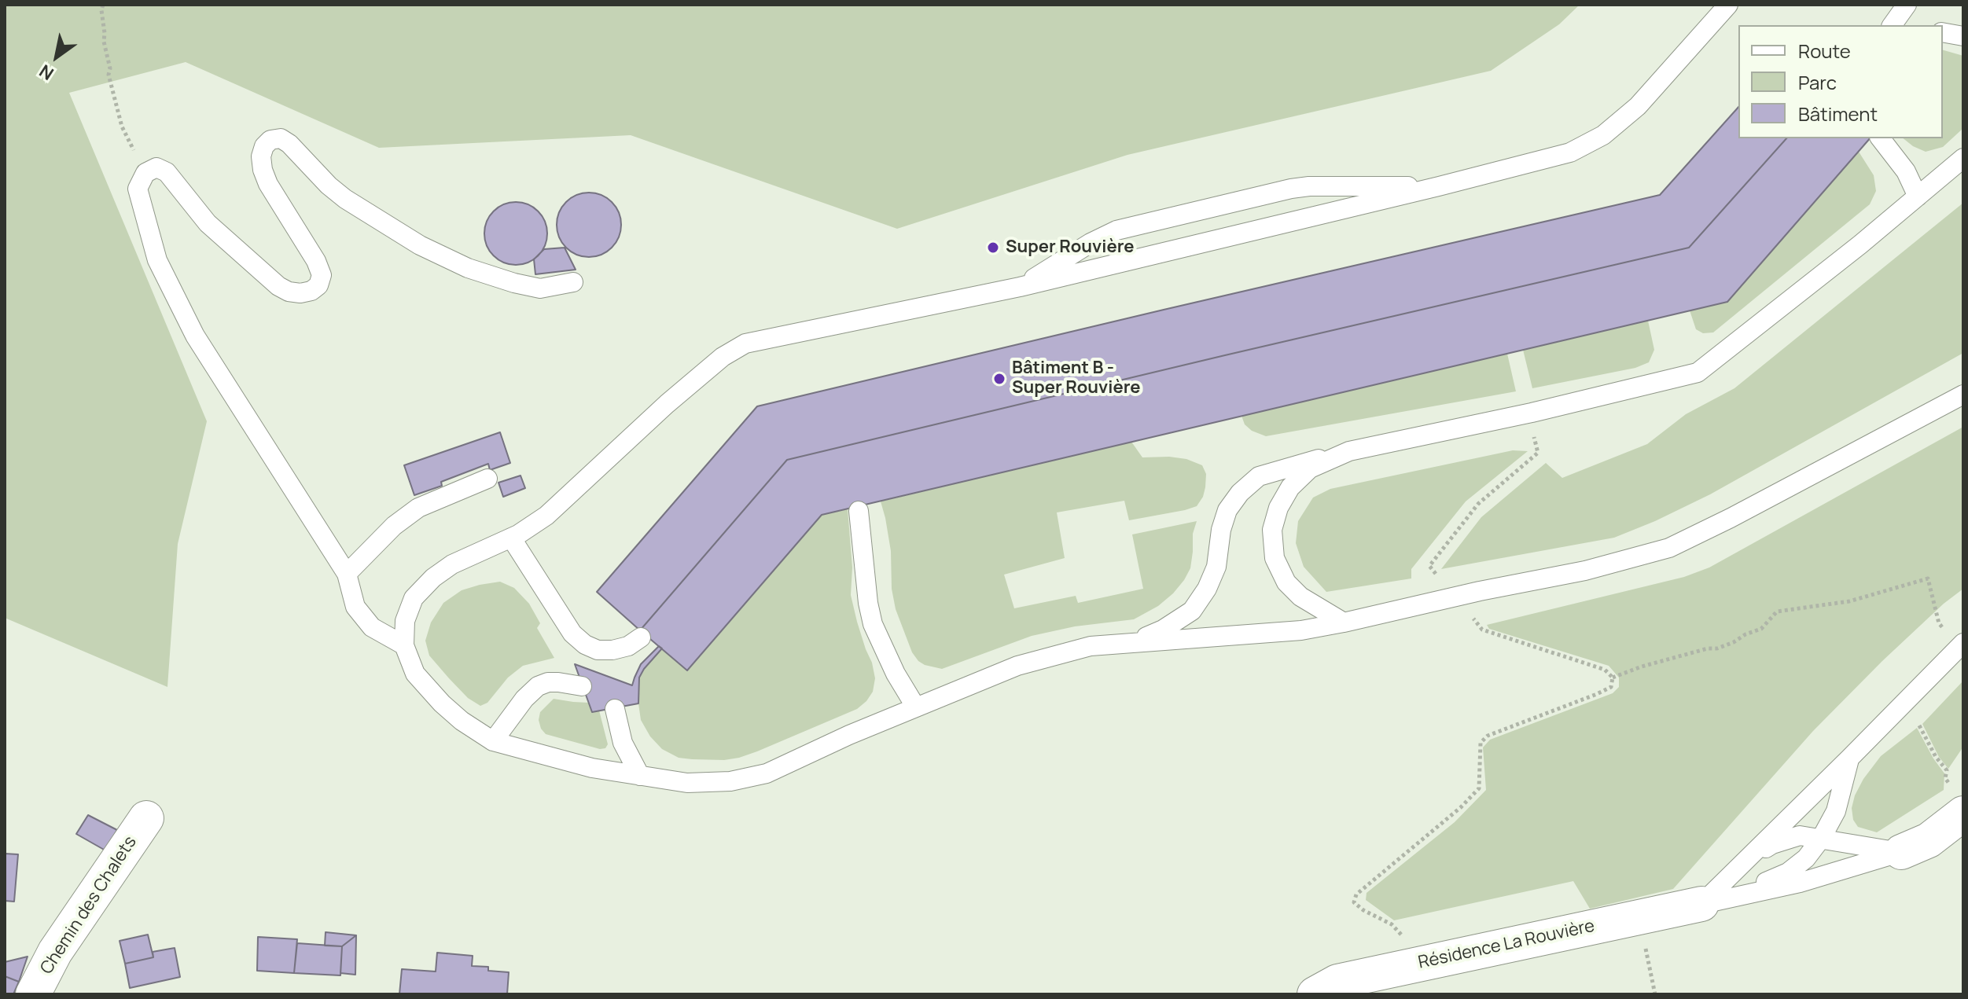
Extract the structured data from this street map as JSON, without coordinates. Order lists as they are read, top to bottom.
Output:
{
  "streets": {
    "street": ["Chemin des Chalets", "Résidence La Rouvière"]
  },
  "places": ["Super Rouvière", "Bâtiment B - Super Rouvière"],
  "legend": ["Route", "Parc", "Bâtiment"],
  "north": "bottom left"
}
